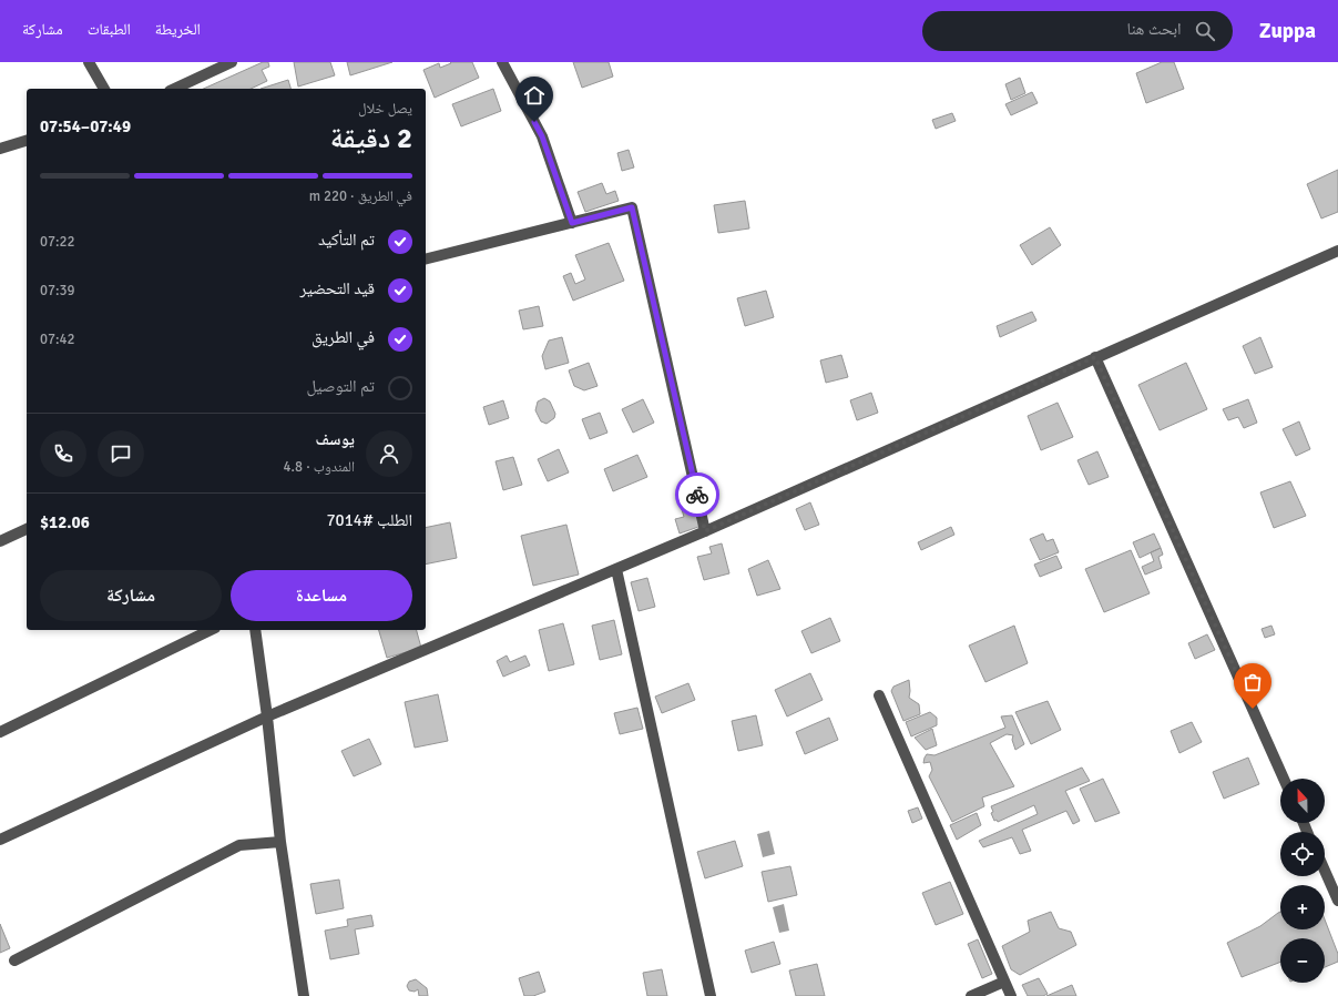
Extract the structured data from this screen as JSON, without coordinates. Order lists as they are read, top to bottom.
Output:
{
  "north": "top",
  "page": {
    "header": "Zuppa",
    "search": "ابحث هنا",
    "nav": ["الخريطة", "الطبقات", "مشاركة"],
    "heading": ["2 دقيقة", "يصل خلال", "07:49–07:54"],
    "panel": [
      "يوسف",
      "المندوب · 4.8",
      "الطلب #7014",
      "$12.06"
    ],
    "bar": "في الطريق · 220 m",
    "list": [
      ["تم التأكيد", "07:22"],
      ["قيد التحضير", "07:39"],
      ["في الطريق", "07:42"],
      "تم التوصيل"
    ],
    "buttons": ["مساعدة", "مشاركة"],
    "map_buttons": ["+", "−"]
  }
}
